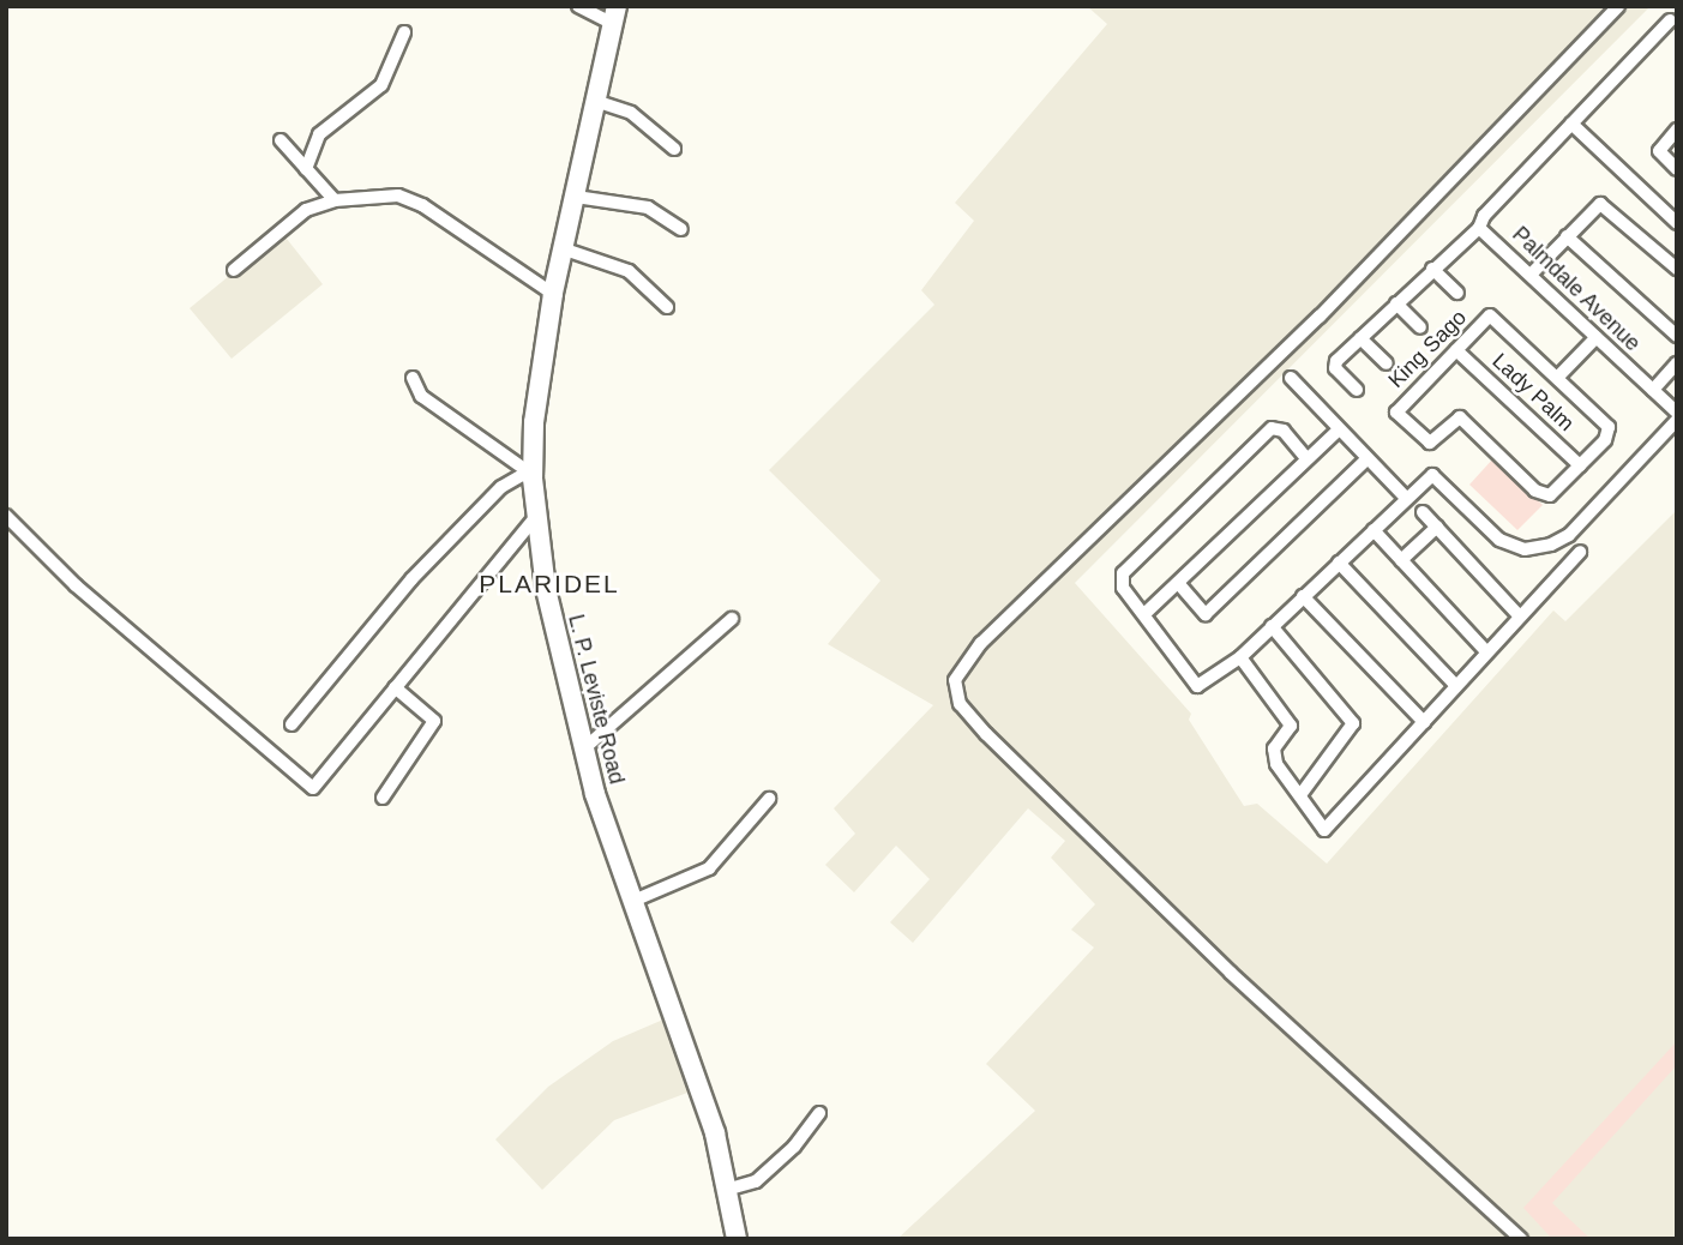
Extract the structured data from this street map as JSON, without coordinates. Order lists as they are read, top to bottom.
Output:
{
  "streets": {
    "main road": ["L. P. Leviste Road"],
    "street": ["Palmdale Avenue", "King Sago", "Lady Palm"]
  },
  "crossings": [
    ["King Sago", "Lady Palm"]
  ],
  "districts": ["PLARIDEL"]
}
